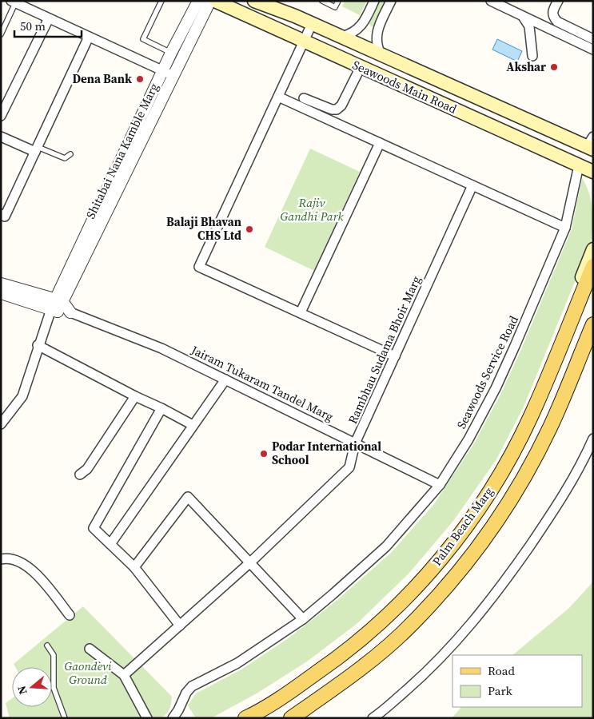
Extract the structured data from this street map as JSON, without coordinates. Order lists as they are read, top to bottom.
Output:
{
  "streets": {
    "main road": ["Seawoods Main Road", "Palm Beach Marg"],
    "street": [
      "Shitabai Nana Kamble Marg",
      "Rambhau Sudama Bhoir Marg",
      "Seawoods Service Road",
      "Jairam Tukaram Tandel Marg"
    ]
  },
  "crossings": [
    ["Seawoods Main Road", "Shitabai Nana Kamble Marg"],
    ["Seawoods Main Road", "Seawoods Service Road"],
    ["Shitabai Nana Kamble Marg", "Jairam Tukaram Tandel Marg"],
    ["Rambhau Sudama Bhoir Marg", "Jairam Tukaram Tandel Marg"],
    ["Seawoods Service Road", "Jairam Tukaram Tandel Marg"]
  ],
  "parks": ["Rajiv Gandhi Park", "Gaondevi Ground"],
  "places": [
    "Akshar",
    "Dena Bank",
    "Balaji Bhavan CHS Ltd",
    "Podar International School"
  ],
  "legend": ["Road", "Park"],
  "scale_bar": "50 m",
  "north": "left"
}
